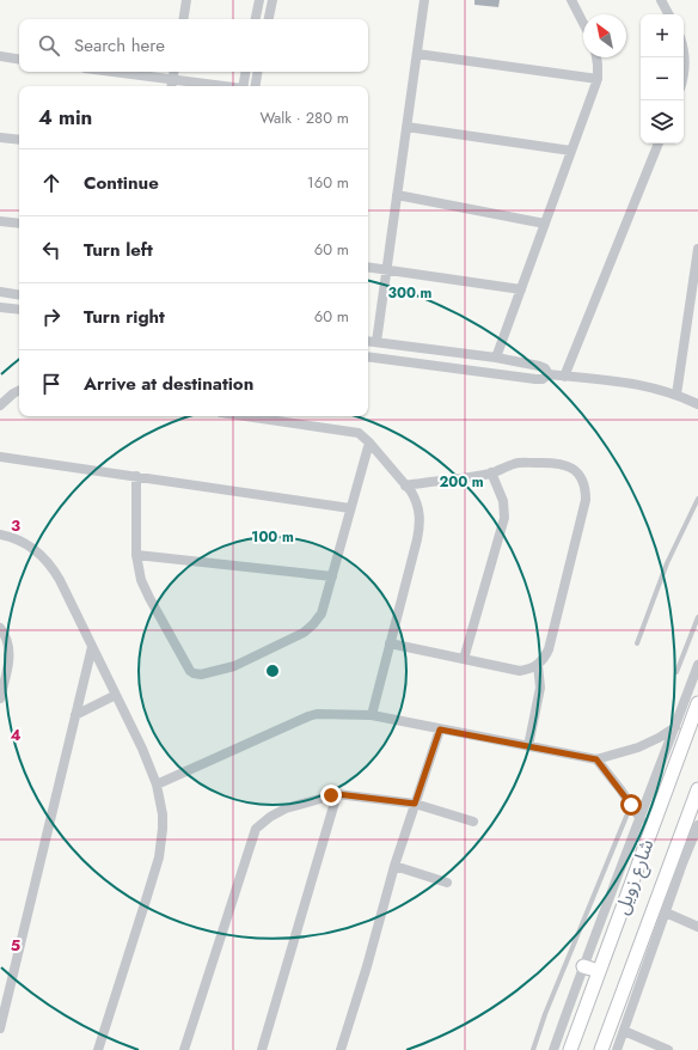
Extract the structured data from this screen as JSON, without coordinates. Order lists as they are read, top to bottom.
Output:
{
  "streets": {
    "main road": ["شارع زويل"]
  },
  "north": "top left",
  "page": {
    "map_buttons": ["+", "−"],
    "search": "Search here",
    "heading": ["4 min", "Walk · 280 m"],
    "list": [
      ["Continue", "160 m"],
      ["Turn left", "60 m"],
      ["Turn right", "60 m"],
      "Arrive at destination"
    ]
  },
  "grid": {
    "rows": ["3", "4", "5"]
  },
  "rings": ["300 m", "200 m", "100 m"]
}
